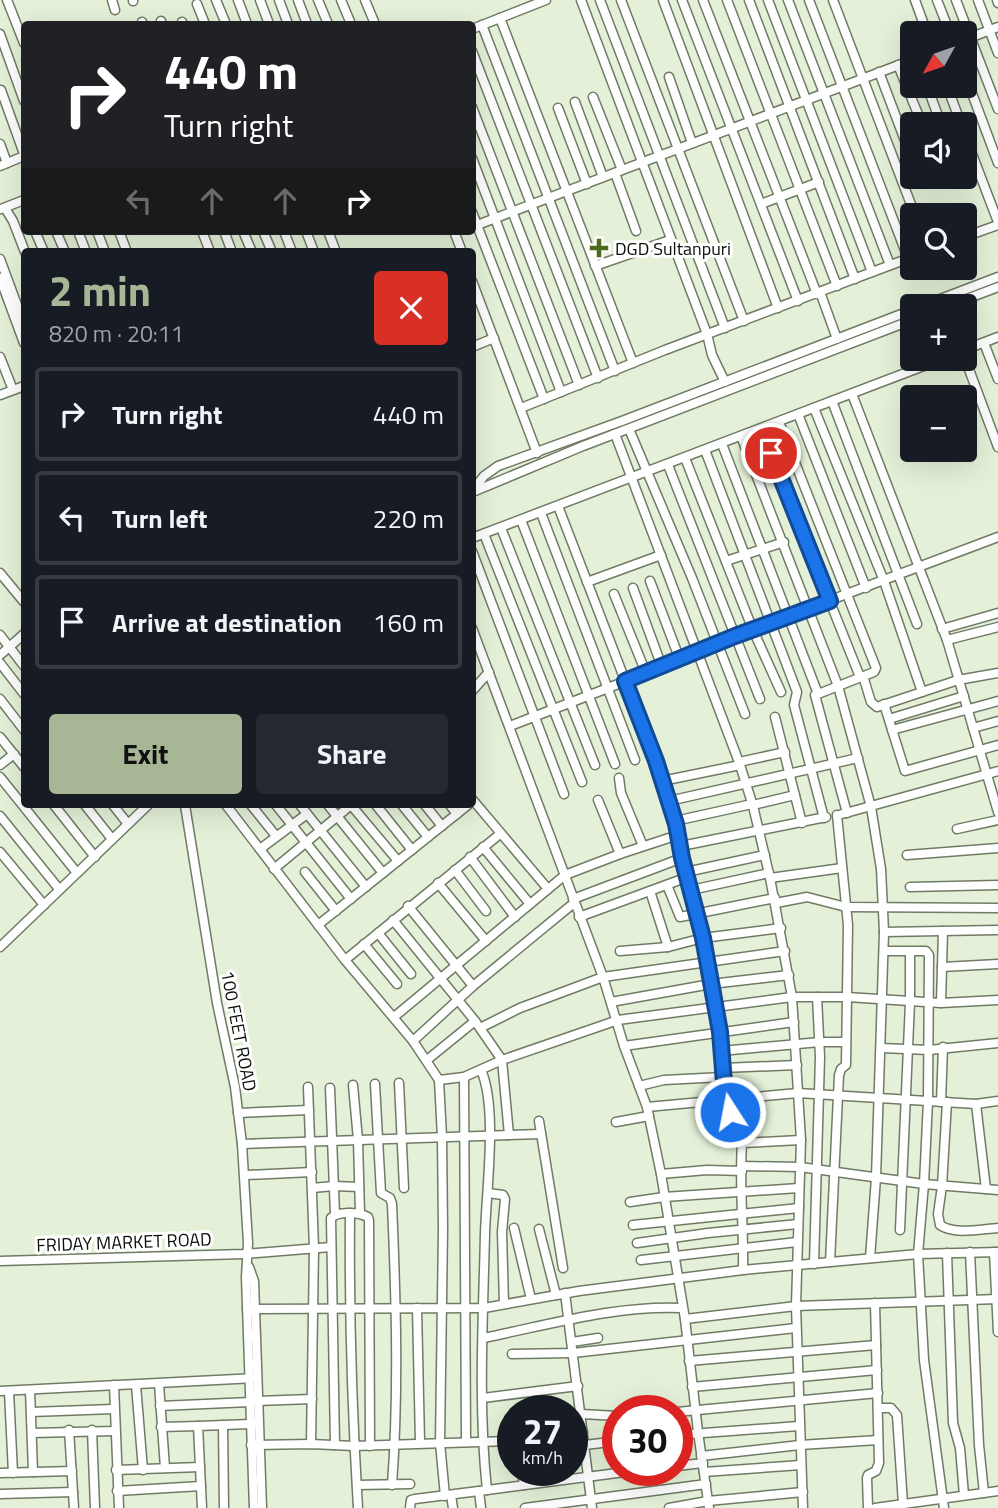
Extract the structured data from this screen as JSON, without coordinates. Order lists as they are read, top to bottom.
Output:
{
  "streets": {
    "street": ["100 FEET ROAD", "FRIDAY MARKET ROAD"]
  },
  "crossings": [
    ["100 FEET ROAD", "FRIDAY MARKET ROAD"]
  ],
  "places": {
    "health": ["DGD Sultanpuri"]
  },
  "north": "bottom left",
  "page": {
    "map_buttons": ["+", "−"],
    "turn": ["440 m", "Turn right"],
    "heading": ["2 min", "820 m · 20:11"],
    "list": [
      {
        "name": "Turn right",
        "value": "440 m"
      },
      {
        "name": "Turn left",
        "value": "220 m"
      },
      {
        "name": "Arrive at destination",
        "value": "160 m"
      }
    ],
    "buttons": ["Exit", "Share"],
    "speed": "27 km/h",
    "limit": "30"
  }
}
